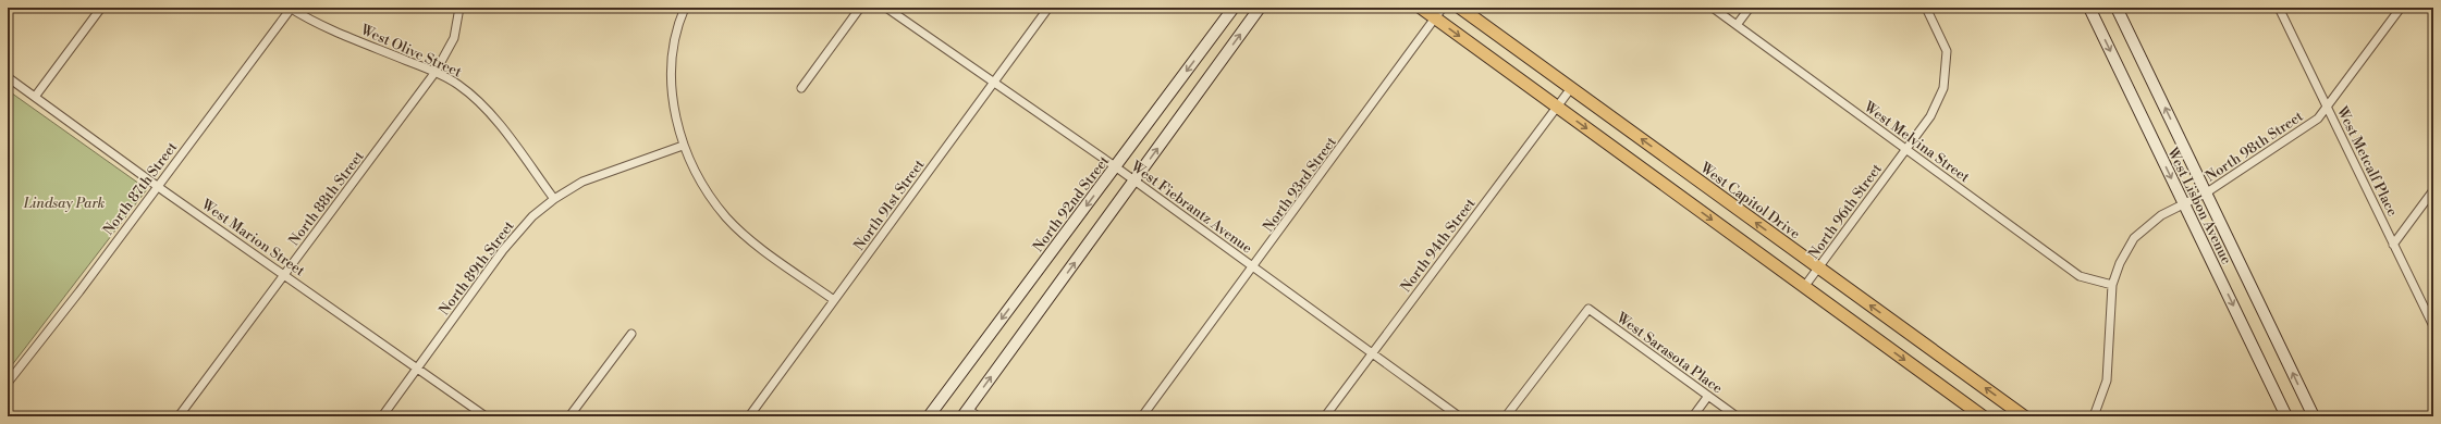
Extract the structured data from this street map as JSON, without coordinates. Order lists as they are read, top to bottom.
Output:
{
  "streets": {
    "main road": ["West Capitol Drive", "North 92nd Street", "West Lisbon Avenue"],
    "street": [
      "West Olive Street",
      "West Melvina Street",
      "North 98th Street",
      "West Metcalf Place",
      "North 93rd Street",
      "North 87th Street",
      "North 88th Street",
      "North 91st Street",
      "West Fiebrantz Avenue",
      "North 96th Street",
      "West Marion Street",
      "North 94th Street",
      "North 89th Street",
      "West Sarasota Place"
    ]
  },
  "crossings": [
    ["West Olive Street", "North 87th Street"],
    ["West Olive Street", "North 88th Street"],
    ["West Olive Street", "North 89th Street"],
    ["West Melvina Street", "North 98th Street"],
    ["West Melvina Street", "North 96th Street"],
    ["North 98th Street", "West Metcalf Place"],
    ["North 98th Street", "West Lisbon Avenue"],
    ["North 93rd Street", "West Fiebrantz Avenue"],
    ["North 87th Street", "West Marion Street"],
    ["North 88th Street", "West Marion Street"],
    ["West Capitol Drive", "North 96th Street"],
    ["West Capitol Drive", "North 94th Street"],
    ["North 92nd Street", "West Fiebrantz Avenue"],
    ["North 91st Street", "West Fiebrantz Avenue"],
    ["West Fiebrantz Avenue", "North 94th Street"],
    ["West Marion Street", "North 89th Street"]
  ],
  "parks": ["Lindsay Park"]
}
